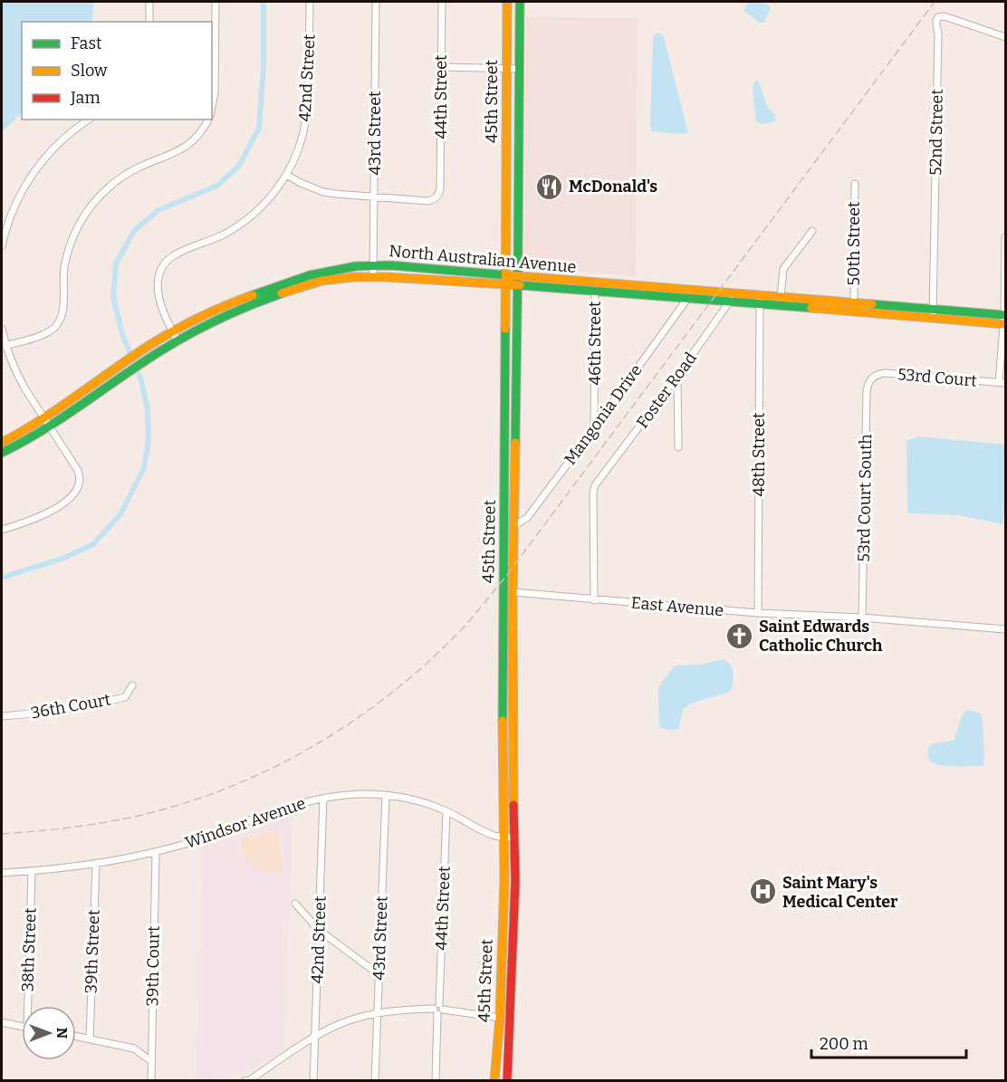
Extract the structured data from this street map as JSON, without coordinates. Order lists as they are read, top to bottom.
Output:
{
  "streets": {
    "main road": ["45th Street", "North Australian Avenue"],
    "street": [
      "42nd Street",
      "44th Street",
      "52nd Street",
      "43rd Street",
      "50th Street",
      "46th Street",
      "53rd Court",
      "Foster Road",
      "Mangonia Drive",
      "48th Street",
      "53rd Court South",
      "East Avenue",
      "36th Court",
      "Windsor Avenue",
      "38th Street",
      "39th Street",
      "39th Court"
    ]
  },
  "crossings": [
    ["42nd Street", "North Australian Avenue"],
    ["42nd Street", "Windsor Avenue"],
    ["44th Street", "43rd Street"],
    ["44th Street", "Windsor Avenue"],
    ["45th Street", "North Australian Avenue"],
    ["45th Street", "Mangonia Drive"],
    ["45th Street", "East Avenue"],
    ["45th Street", "Windsor Avenue"],
    ["52nd Street", "North Australian Avenue"],
    ["43rd Street", "North Australian Avenue"],
    ["43rd Street", "Windsor Avenue"],
    ["50th Street", "North Australian Avenue"],
    ["North Australian Avenue", "46th Street"],
    ["North Australian Avenue", "Foster Road"],
    ["North Australian Avenue", "Mangonia Drive"],
    ["North Australian Avenue", "48th Street"],
    ["46th Street", "Mangonia Drive"],
    ["53rd Court", "53rd Court South"],
    ["Foster Road", "East Avenue"],
    ["48th Street", "East Avenue"],
    ["53rd Court South", "East Avenue"],
    ["Windsor Avenue", "38th Street"],
    ["Windsor Avenue", "39th Street"],
    ["Windsor Avenue", "39th Court"]
  ],
  "places": {
    "restaurant": ["McDonald's"],
    "church": ["Saint Edwards Catholic Church"],
    "hospital": ["Saint Mary's Medical Center"]
  },
  "legend": ["Fast", "Slow", "Jam"],
  "scale_bar": "200 m",
  "north": "right"
}
